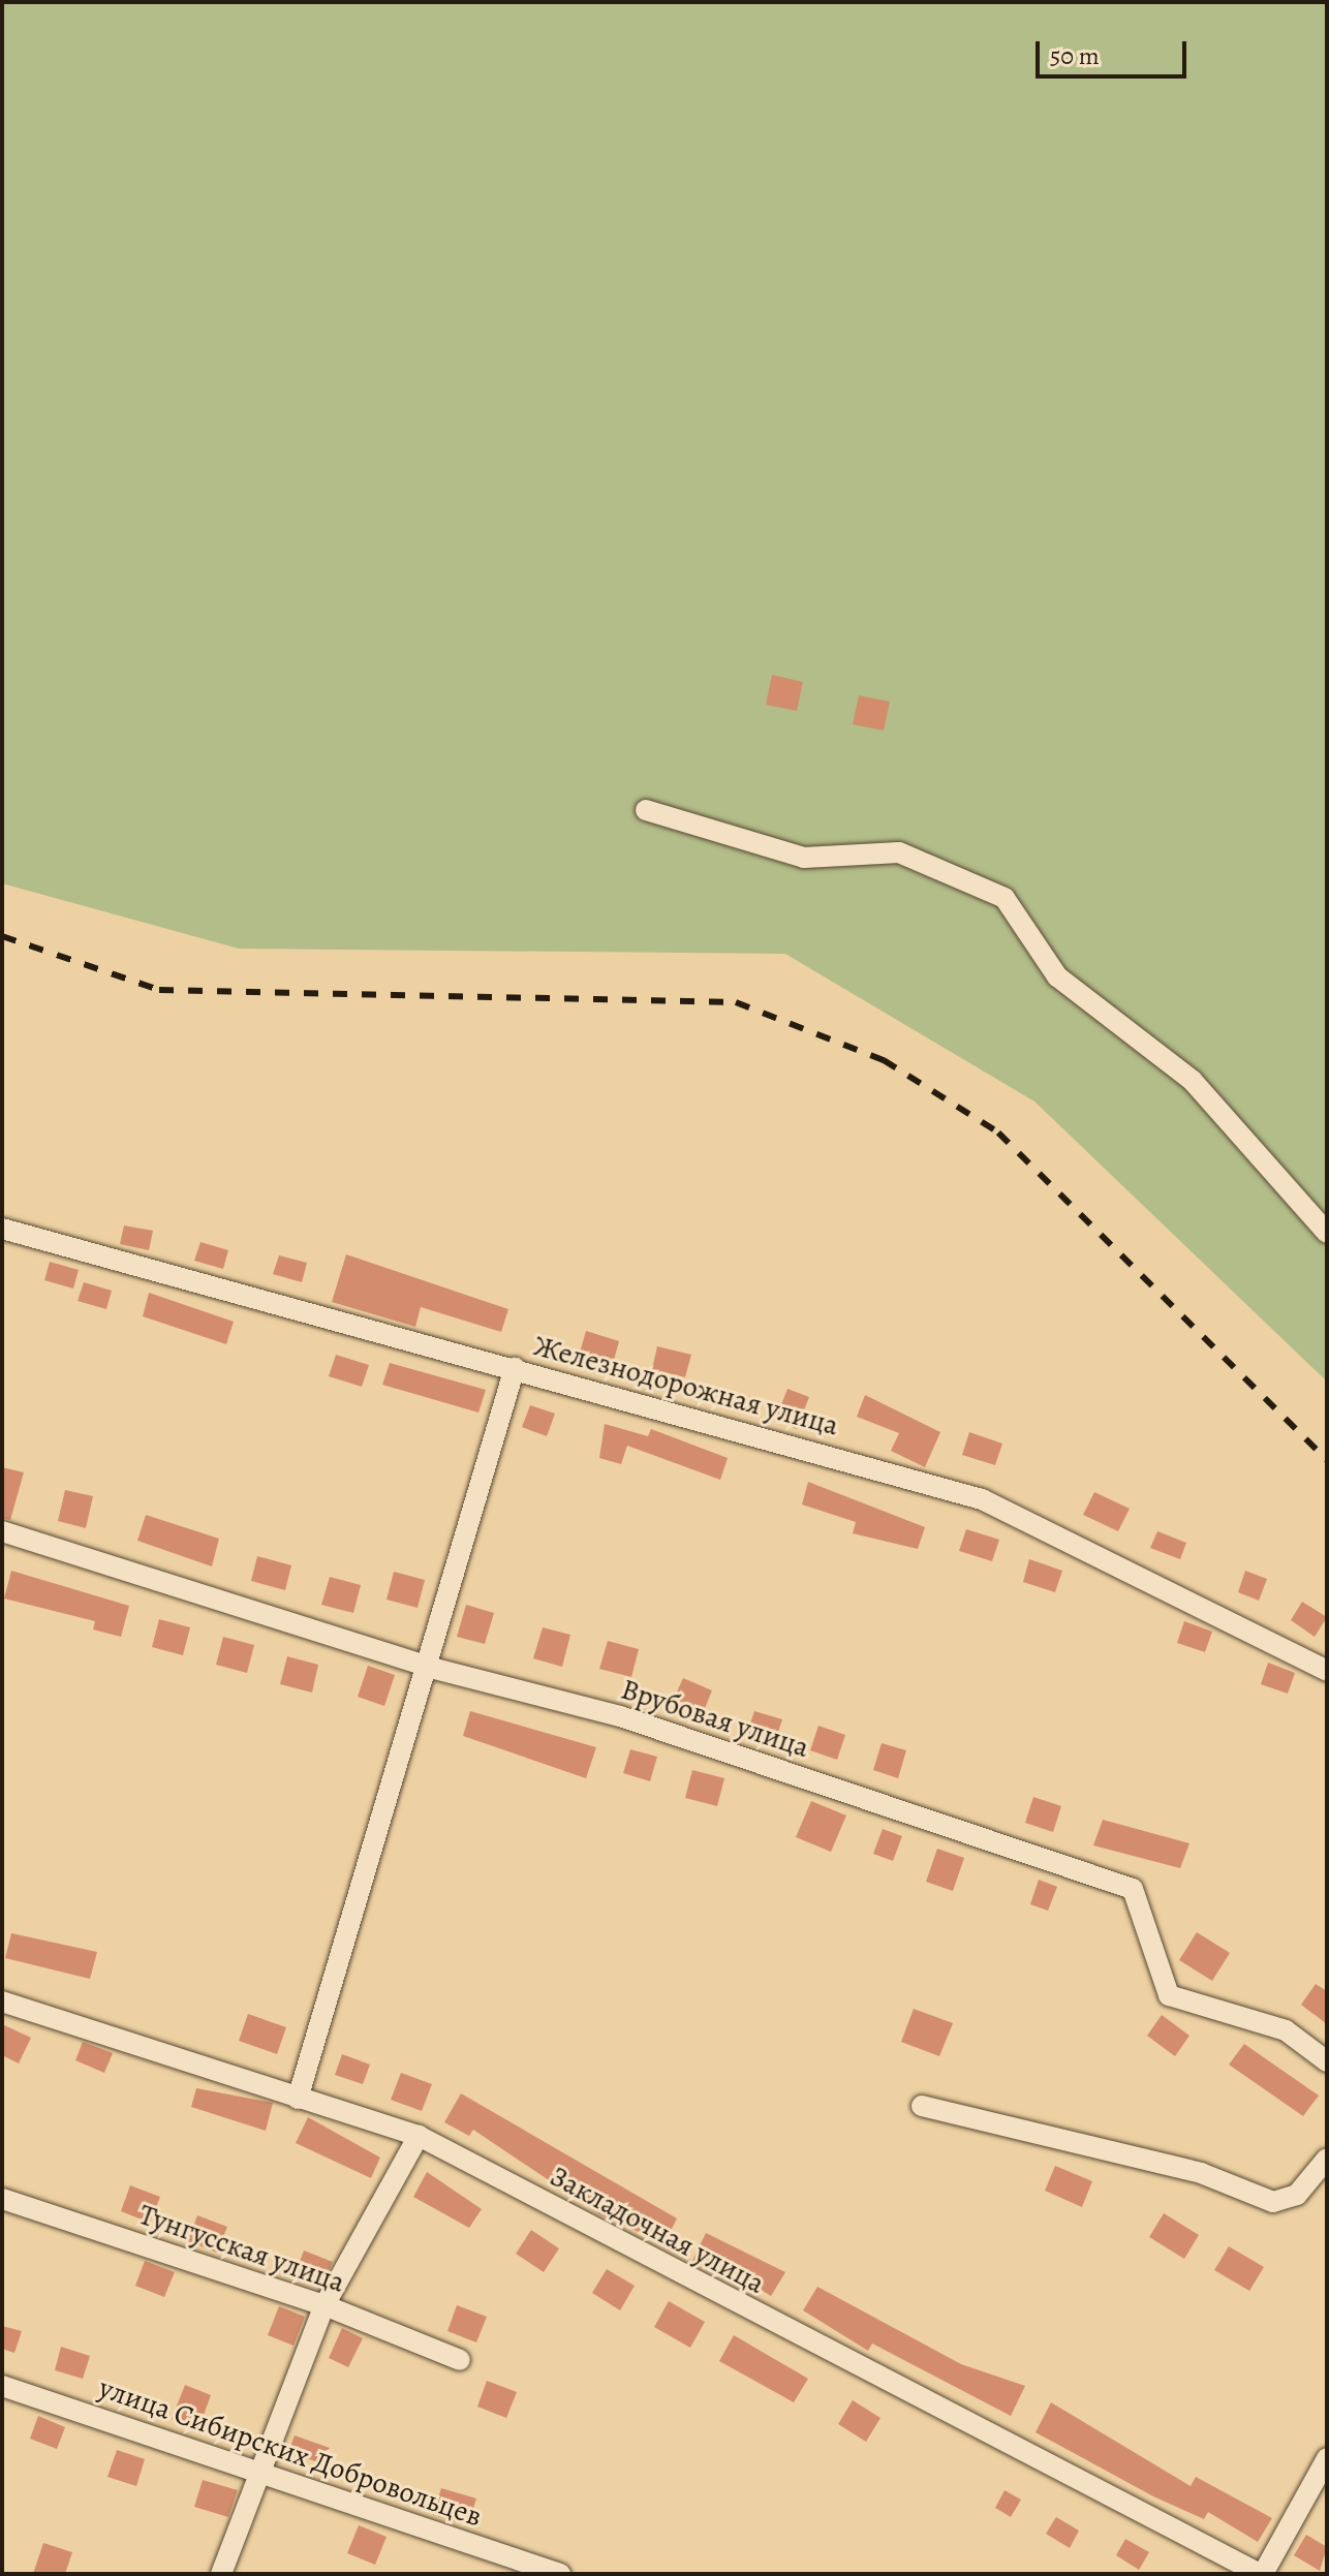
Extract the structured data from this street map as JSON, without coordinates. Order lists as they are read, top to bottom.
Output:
{
  "streets": {
    "street": [
      "Железнодорожная улица",
      "Врубовая улица",
      "Закладочная улица",
      "Тунгусская улица",
      "улица Сибирских Добровольцев"
    ]
  },
  "scale_bar": "50 m"
}
